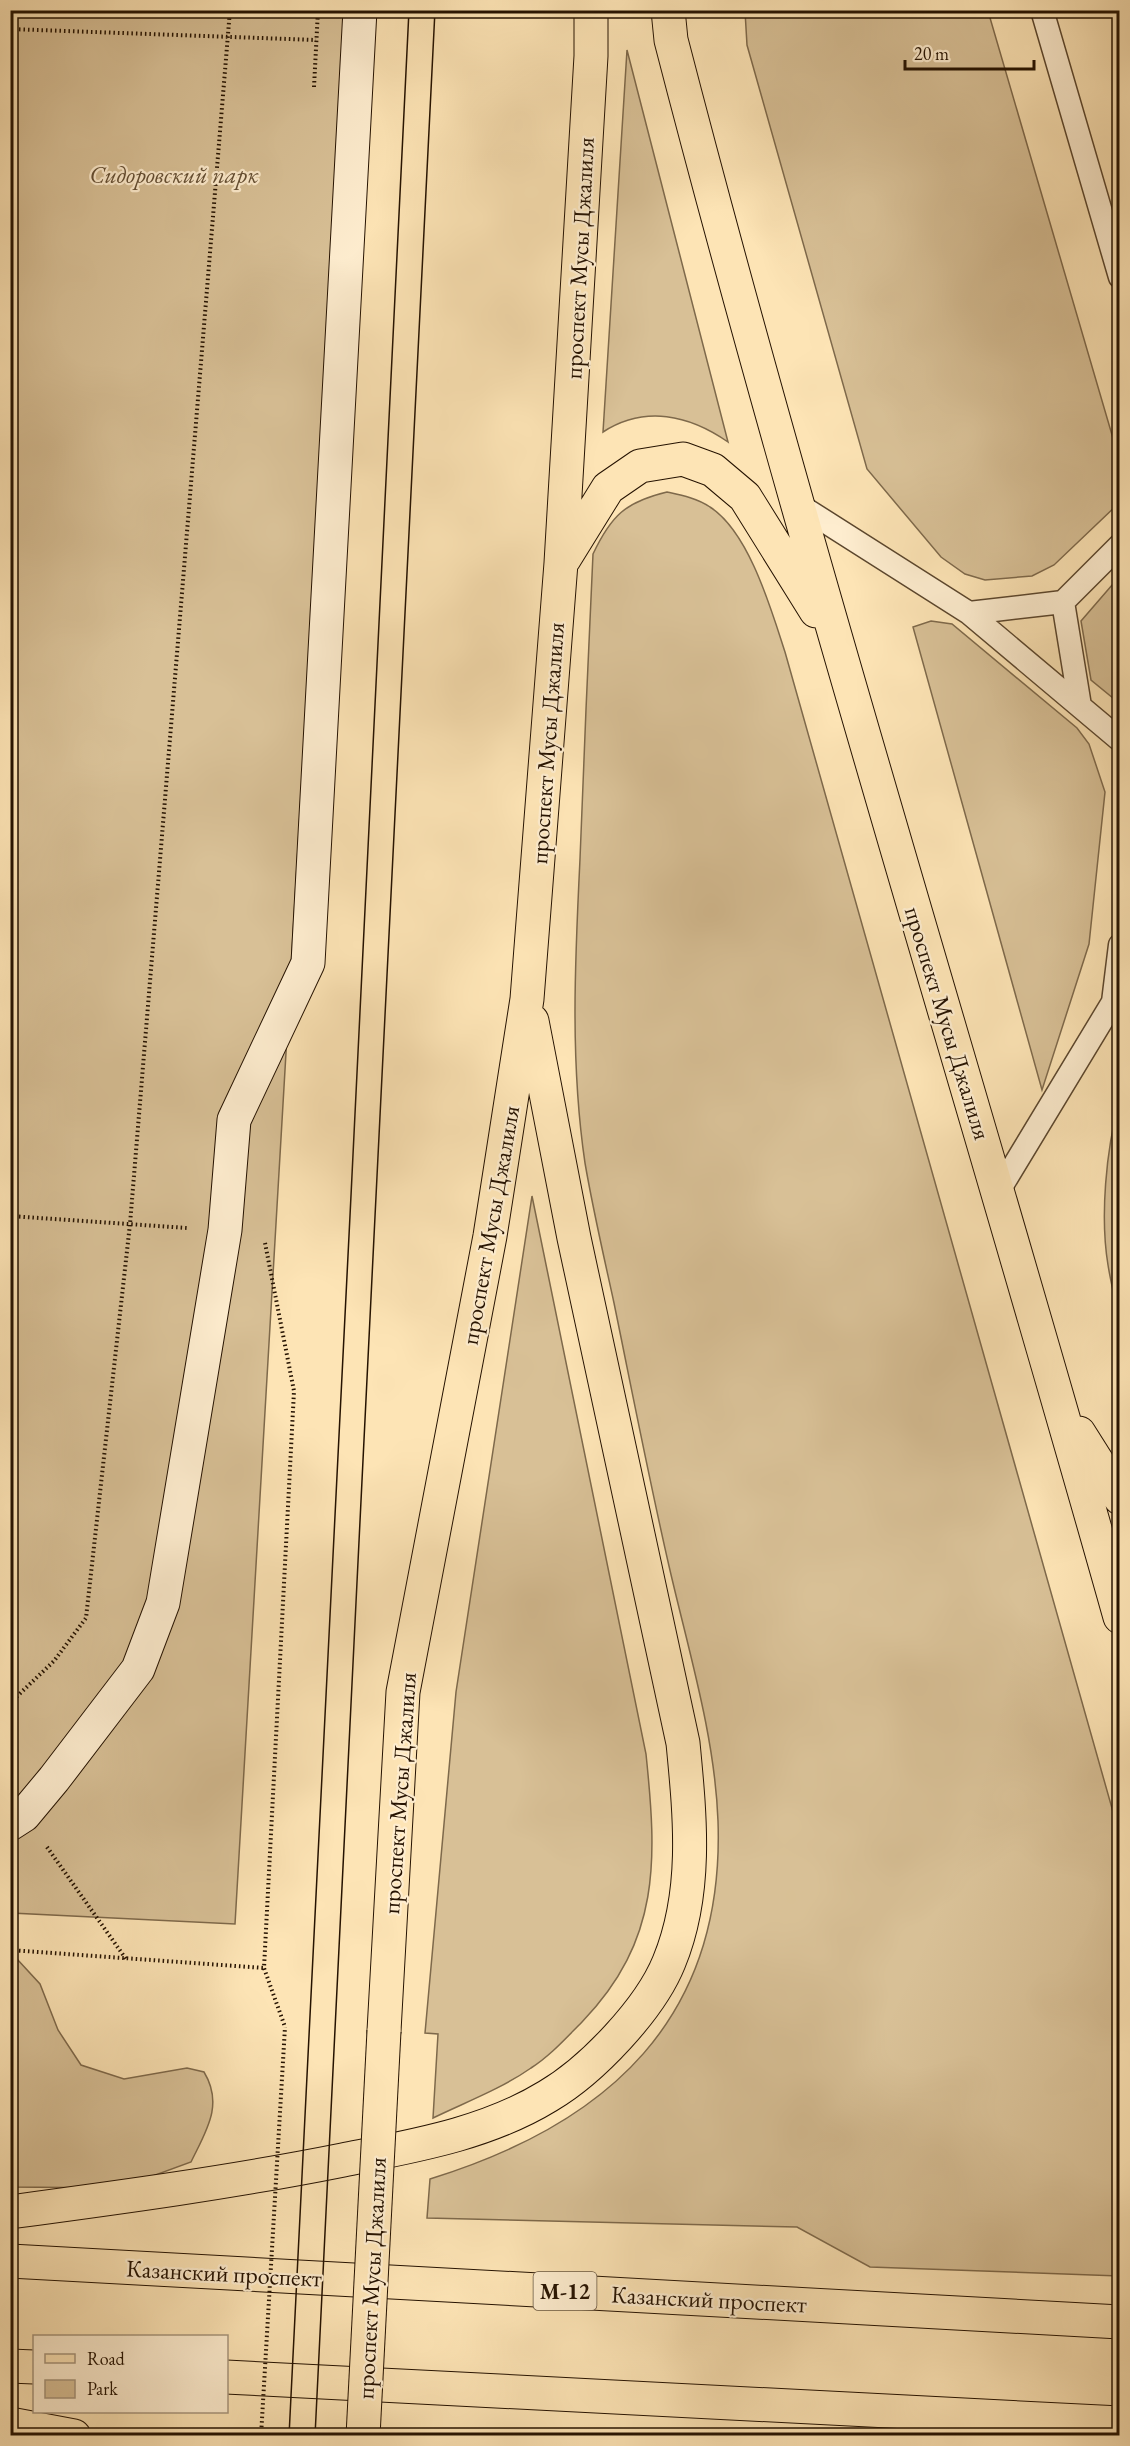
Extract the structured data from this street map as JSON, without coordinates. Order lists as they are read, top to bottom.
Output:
{
  "streets": {
    "main road": ["проспект Мусы Джалиля", "Казанский проспект", "М-12"]
  },
  "parks": ["Сидоровский парк"],
  "legend": ["Road", "Park"],
  "scale_bar": "20 m"
}
